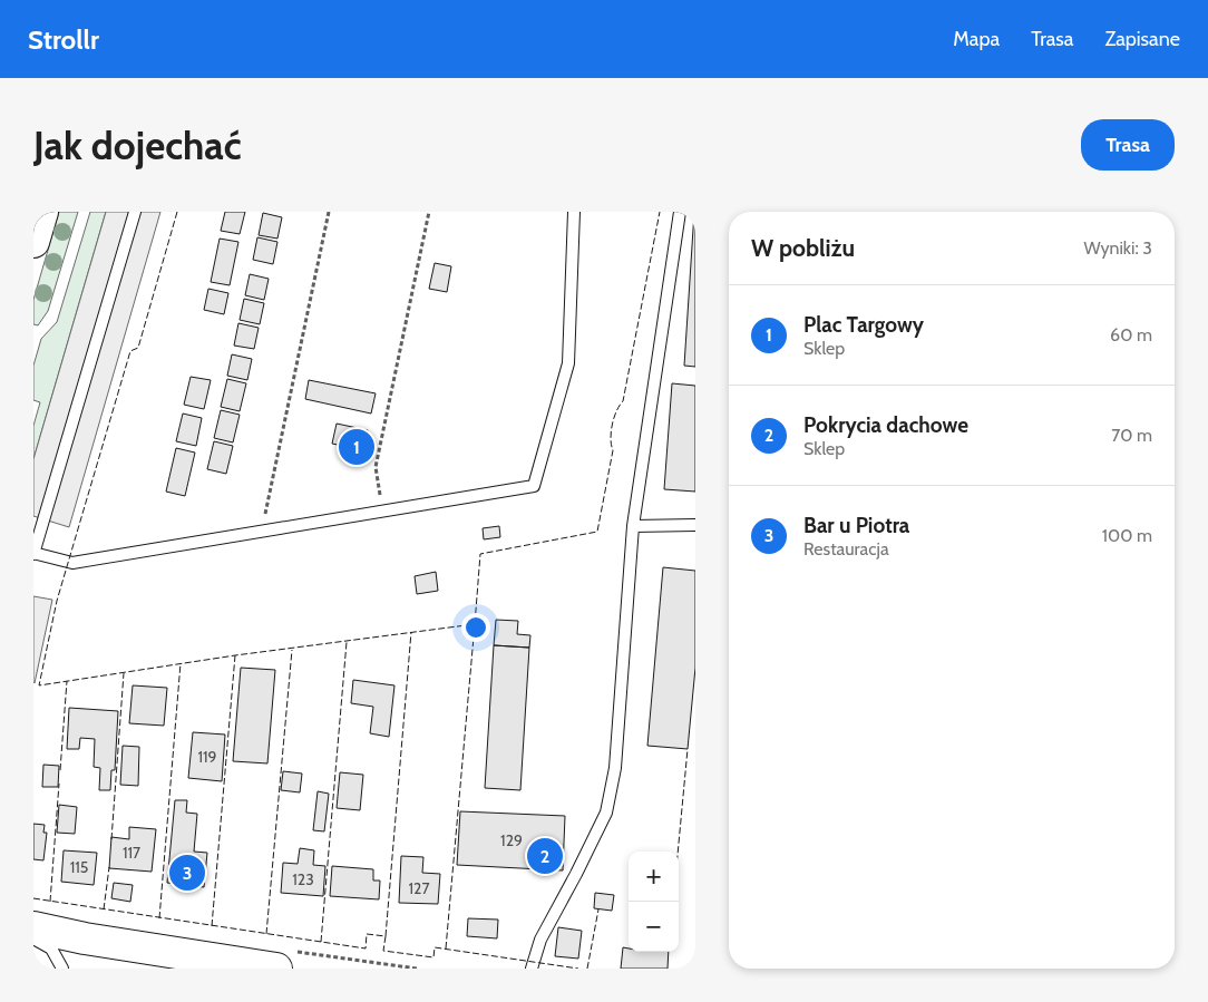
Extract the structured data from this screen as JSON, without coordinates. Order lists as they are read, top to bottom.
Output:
{
  "house_numbers": [
    "119",
    "129",
    "117",
    "115",
    "123",
    "127"
  ],
  "page": {
    "header": "Strollr",
    "nav": ["Mapa", "Trasa", "Zapisane"],
    "buttons": "Trasa",
    "title": "Jak dojechać",
    "heading": ["W pobliżu", "Wyniki: 3"],
    "list": [
      {
        "mark": "1",
        "name": "Plac Targowy",
        "note": "Sklep",
        "value": "60 m"
      },
      {
        "mark": "2",
        "name": "Pokrycia dachowe",
        "note": "Sklep",
        "value": "70 m"
      },
      {
        "mark": "3",
        "name": "Bar u Piotra",
        "note": "Restauracja",
        "value": "100 m"
      }
    ],
    "pins": ["1", "2", "3"],
    "map_buttons": ["+", "−"]
  }
}
